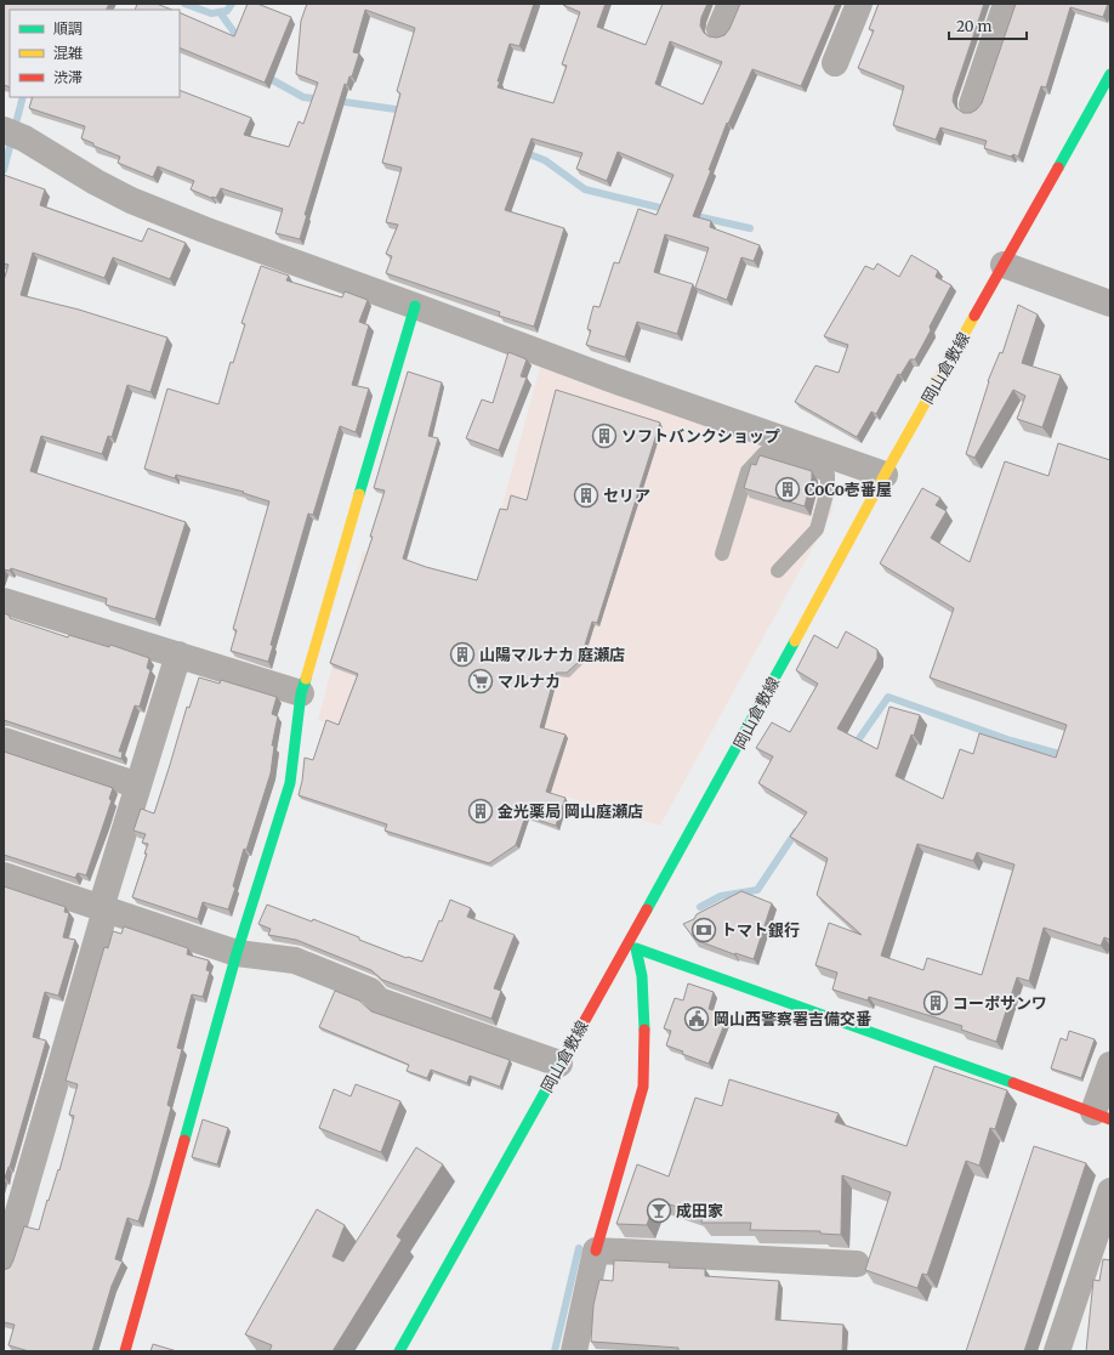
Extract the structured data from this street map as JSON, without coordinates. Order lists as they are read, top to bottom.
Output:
{
  "streets": {
    "street": ["岡山倉敷線"]
  },
  "places": {
    "building": [
      "ソフトバンクショップ",
      "CoCo壱番屋",
      "セリア",
      "山陽マルナカ 庭瀬店",
      "金光薬局 岡山庭瀬店",
      "コーポサンワ"
    ],
    "supermarket": ["マルナカ"],
    "bank": ["トマト銀行"],
    "public building": ["岡山西警察署吉備交番"],
    "bar": ["成田家"]
  },
  "legend": ["順調", "混雑", "渋滞"],
  "scale_bar": "20 m"
}
